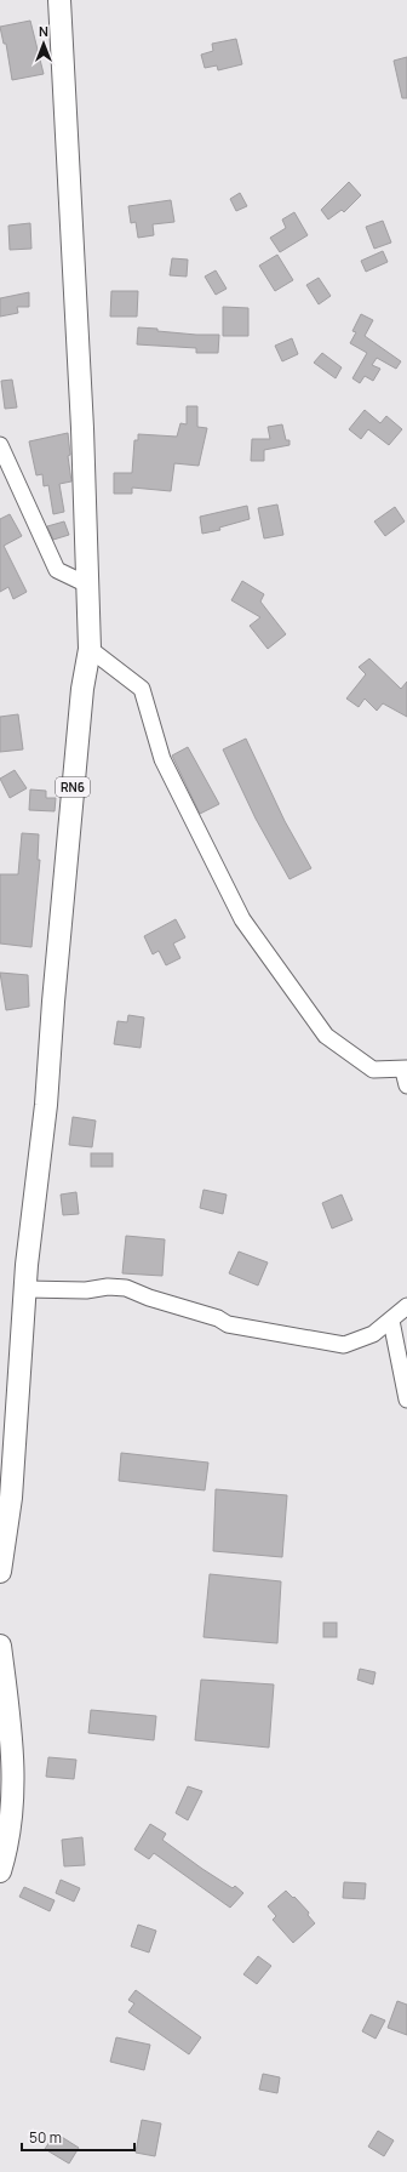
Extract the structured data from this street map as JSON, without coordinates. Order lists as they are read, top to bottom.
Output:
{
  "streets": {
    "highway": ["RN6"]
  },
  "scale_bar": "50 m",
  "north": "top"
}
